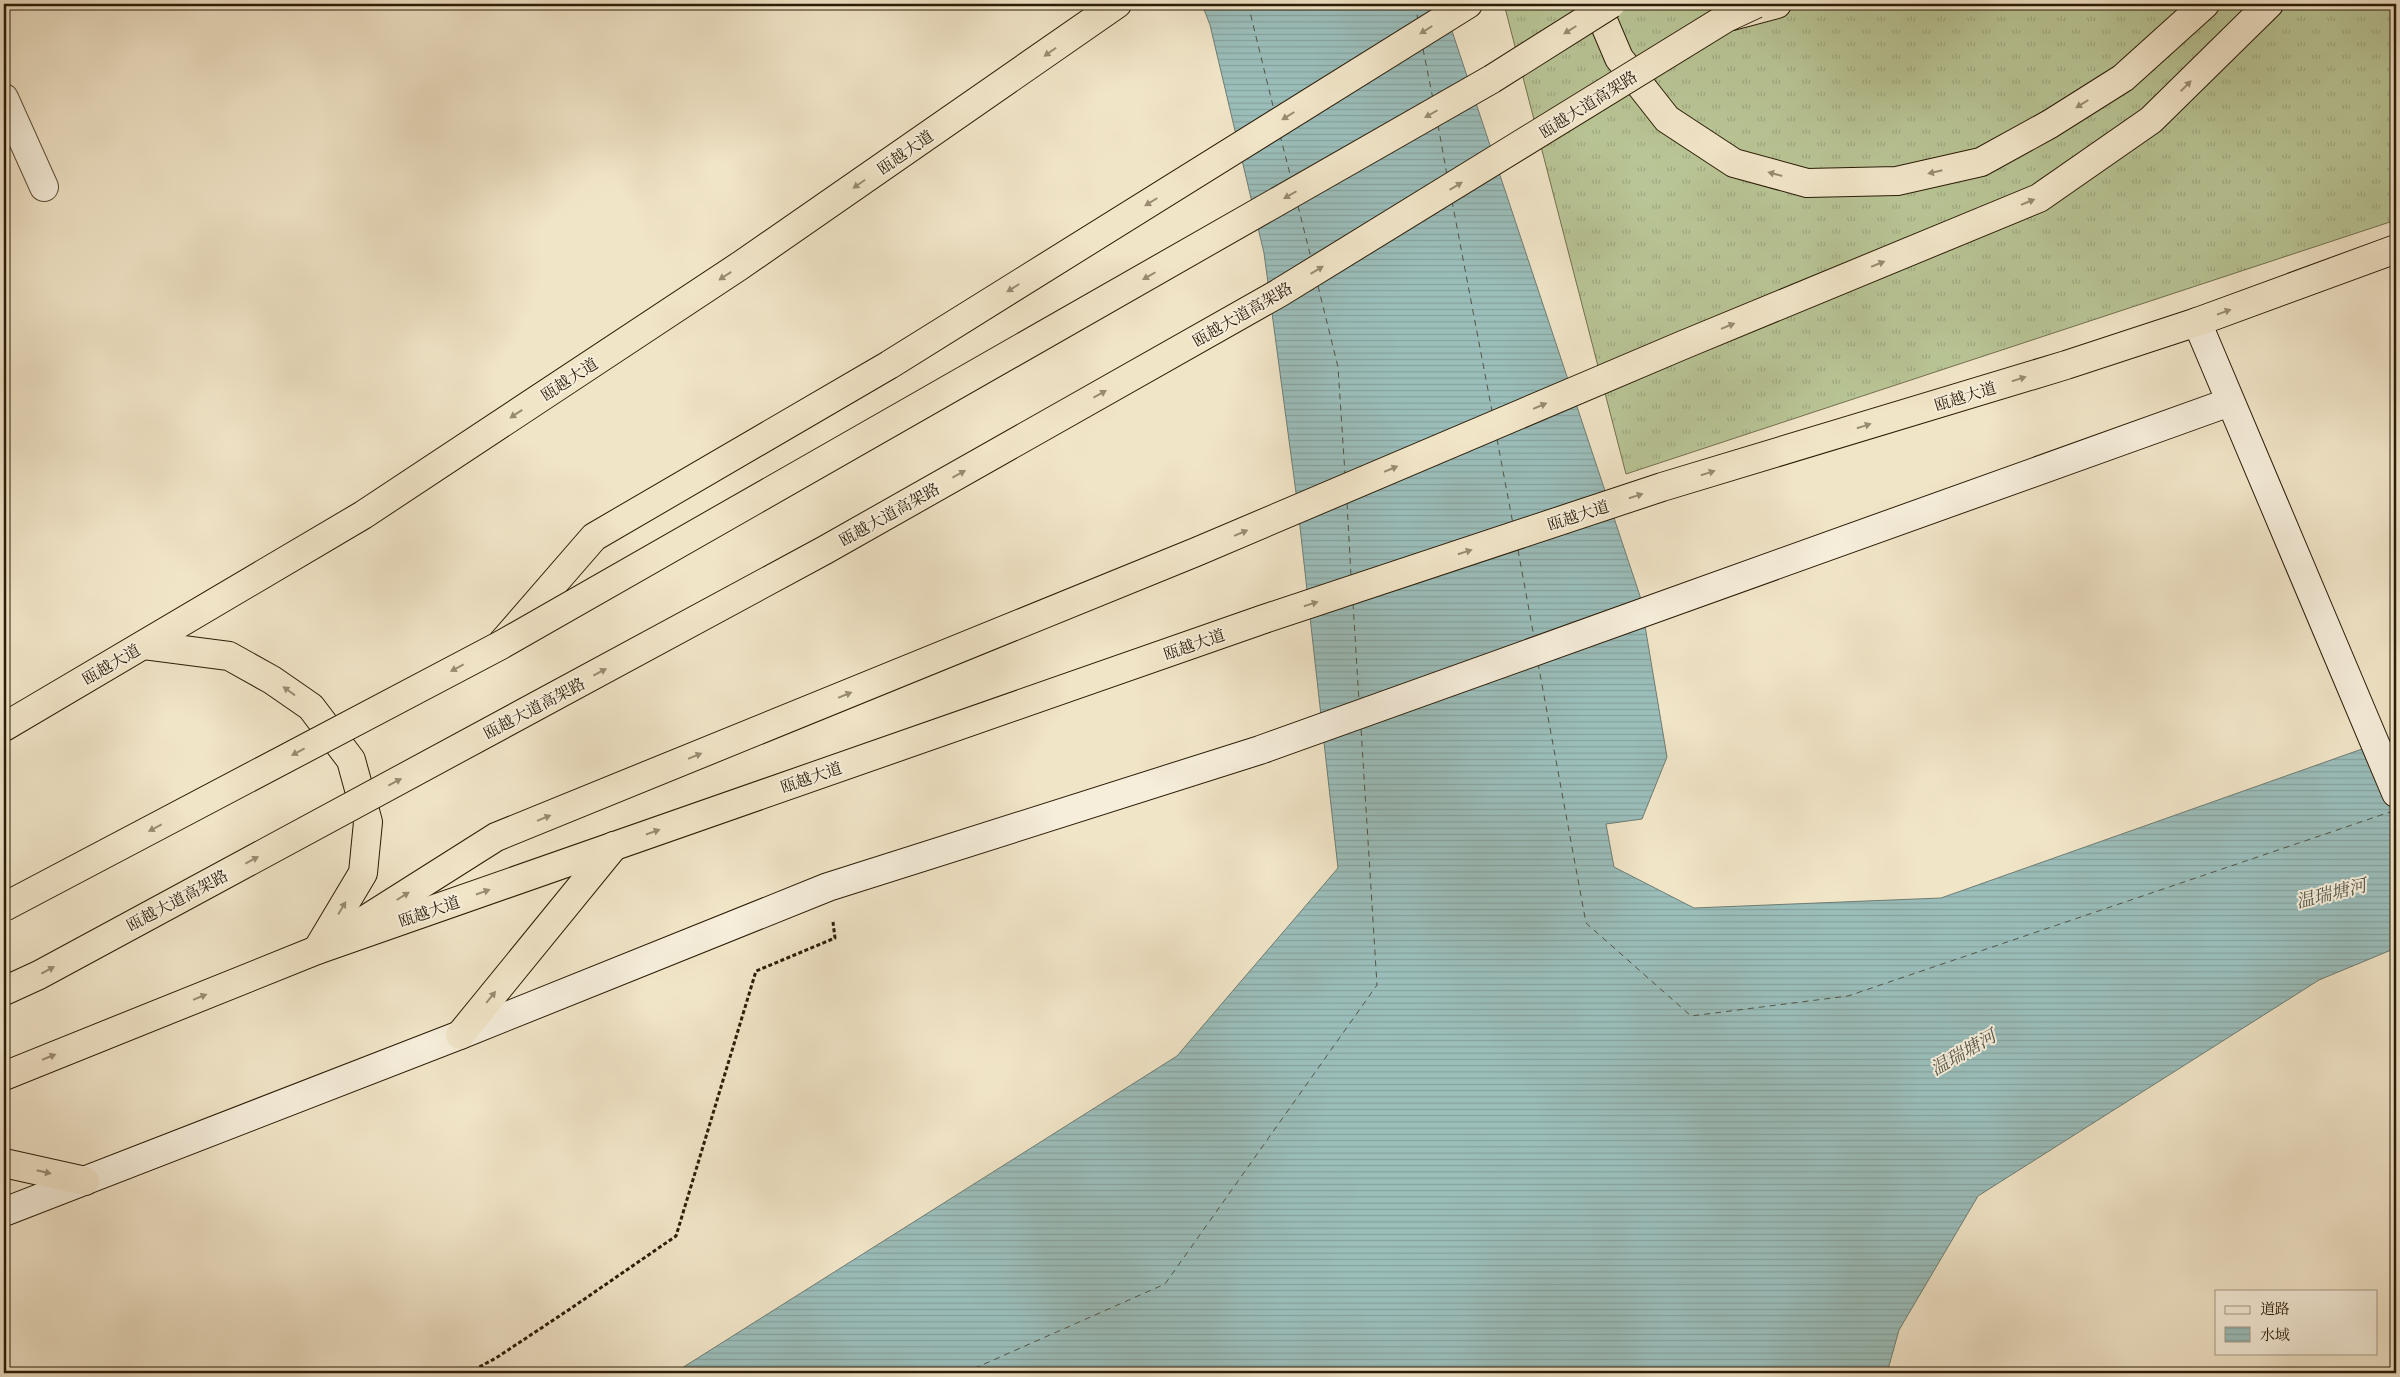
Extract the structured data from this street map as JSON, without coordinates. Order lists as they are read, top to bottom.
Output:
{
  "streets": {
    "highway": ["瓯越大道高架路", "瓯越大道"]
  },
  "water": ["温瑞塘河"],
  "legend": ["道路", "水域"]
}
